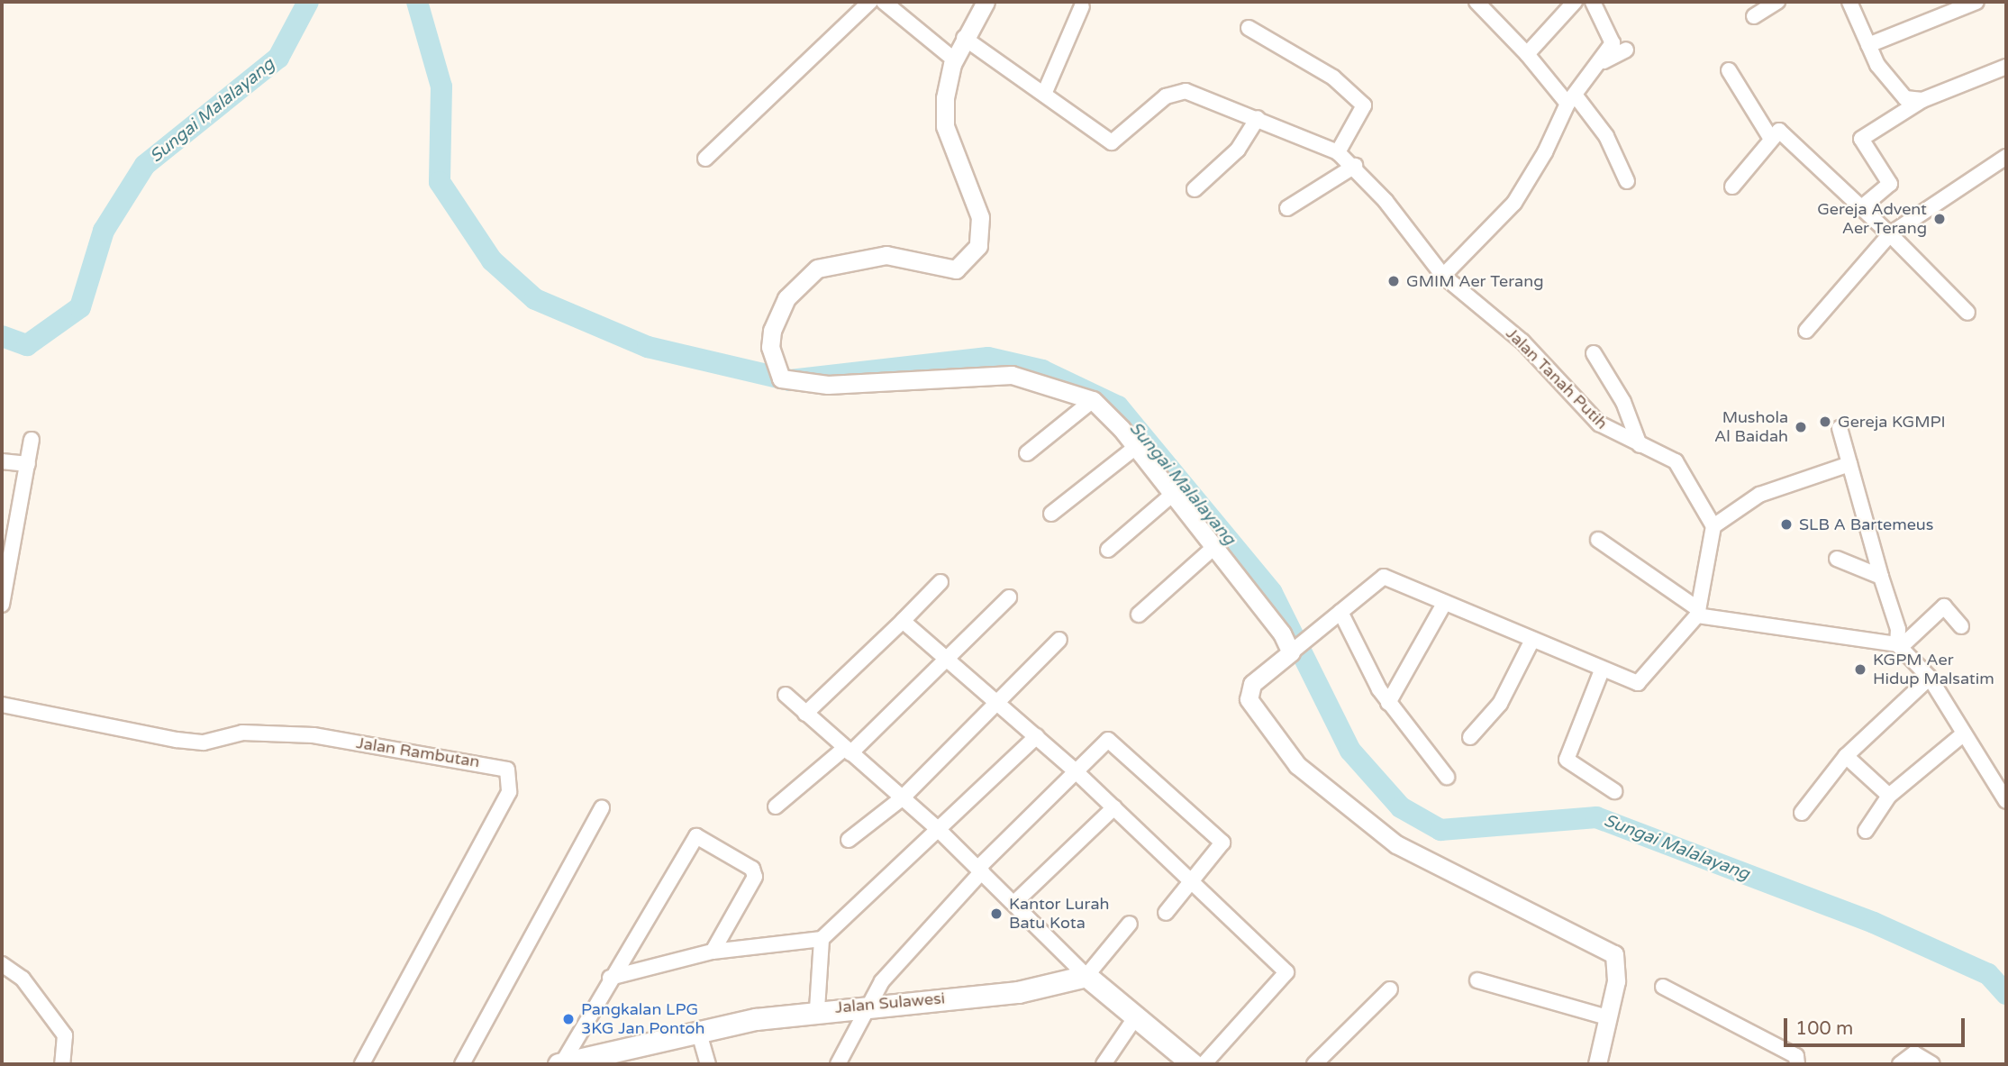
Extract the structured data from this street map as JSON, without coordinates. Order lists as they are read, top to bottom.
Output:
{
  "streets": {
    "main road": ["Jalan Sulawesi"],
    "street": ["Jalan Tanah Putih", "Jalan Rambutan"]
  },
  "water": ["Sungai Malalayang"],
  "places": [
    "Gereja Advent Aer Terang",
    "GMIM Aer Terang",
    "Gereja KGMPI",
    "Mushola Al Baidah",
    "SLB A Bartemeus",
    "KGPM Aer Hidup Malsatim",
    "Kantor Lurah Batu Kota",
    "Pangkalan LPG 3KG Jan Pontoh"
  ],
  "scale_bar": "100 m"
}
